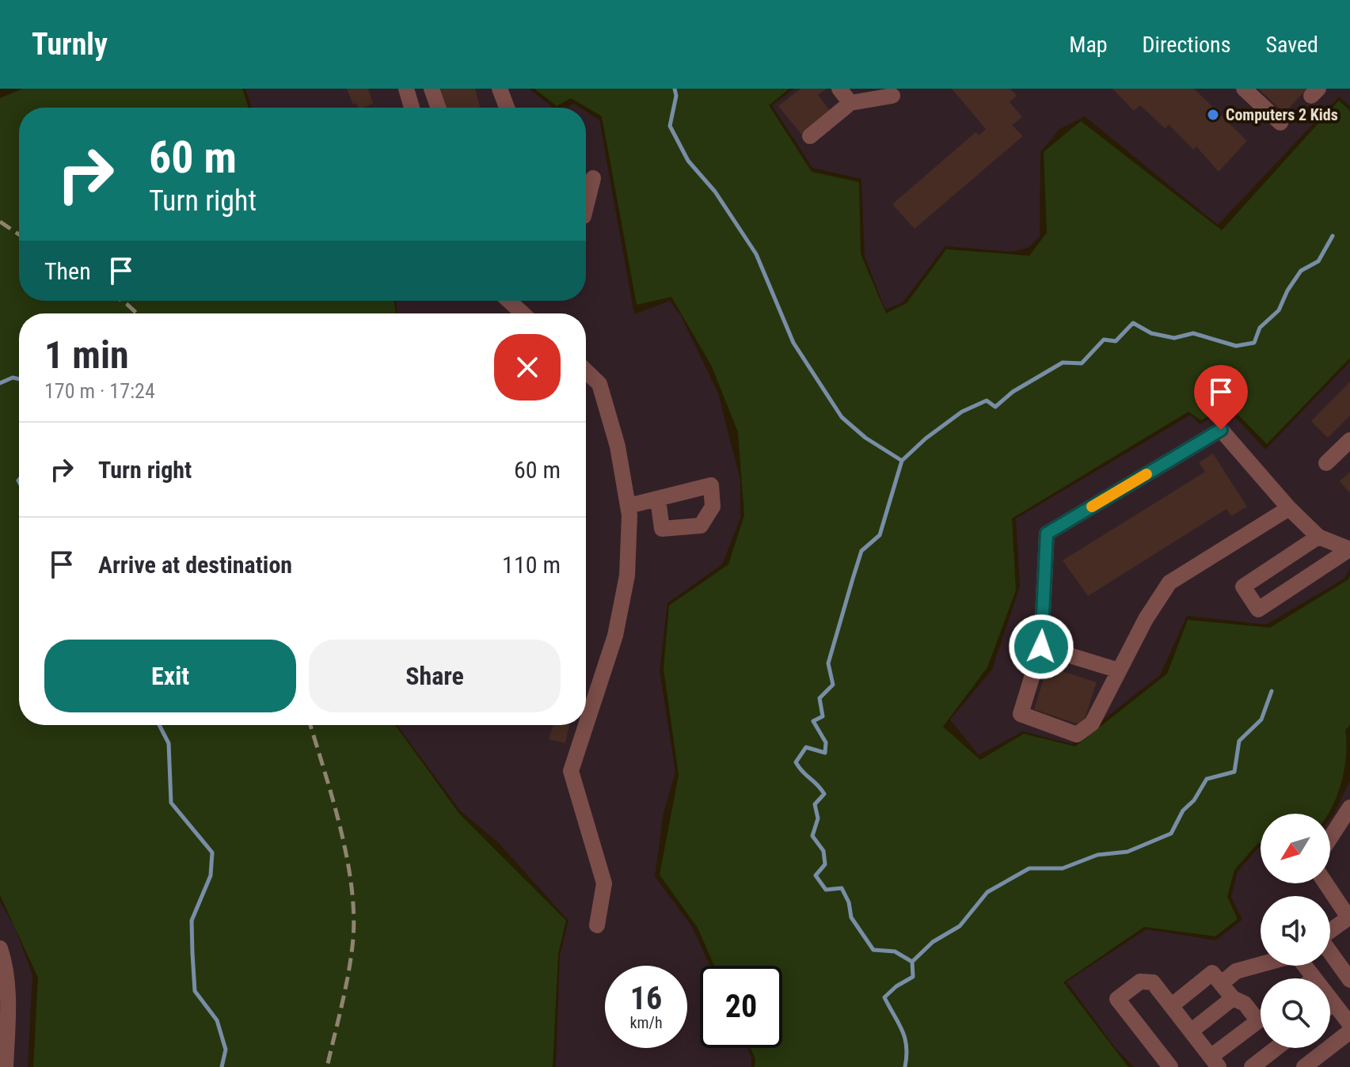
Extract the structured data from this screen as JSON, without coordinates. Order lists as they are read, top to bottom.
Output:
{
  "places": ["Computers 2 Kids"],
  "north": "bottom left",
  "page": {
    "header": "Turnly",
    "nav": ["Map", "Directions", "Saved"],
    "turn": ["60 m", "Turn right"],
    "then": "Then",
    "heading": ["1 min", "170 m · 17:24"],
    "list": [
      {
        "name": "Turn right",
        "value": "60 m"
      },
      {
        "name": "Arrive at destination",
        "value": "110 m"
      }
    ],
    "buttons": ["Exit", "Share"],
    "speed": "16 km/h",
    "limit": "20"
  }
}
